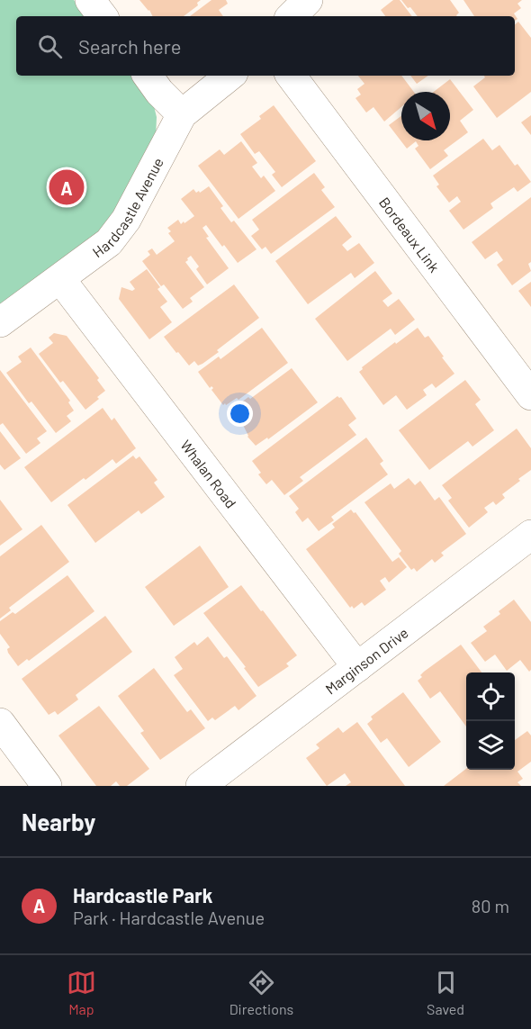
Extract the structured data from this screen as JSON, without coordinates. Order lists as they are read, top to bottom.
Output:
{
  "streets": {
    "street": [
      "Hardcastle Avenue",
      "Bordeaux Link",
      "Whalan Road",
      "Marginson Drive"
    ]
  },
  "crossings": [
    ["Hardcastle Avenue", "Whalan Road"],
    ["Whalan Road", "Marginson Drive"]
  ],
  "north": "bottom right",
  "page": {
    "search": "Search here",
    "pins": "A",
    "heading": "Nearby",
    "list": [
      {
        "mark": "A",
        "name": "Hardcastle Park",
        "note": "Park · Hardcastle Avenue",
        "value": "80 m"
      }
    ],
    "nav": ["Map", "Directions", "Saved"]
  }
}
